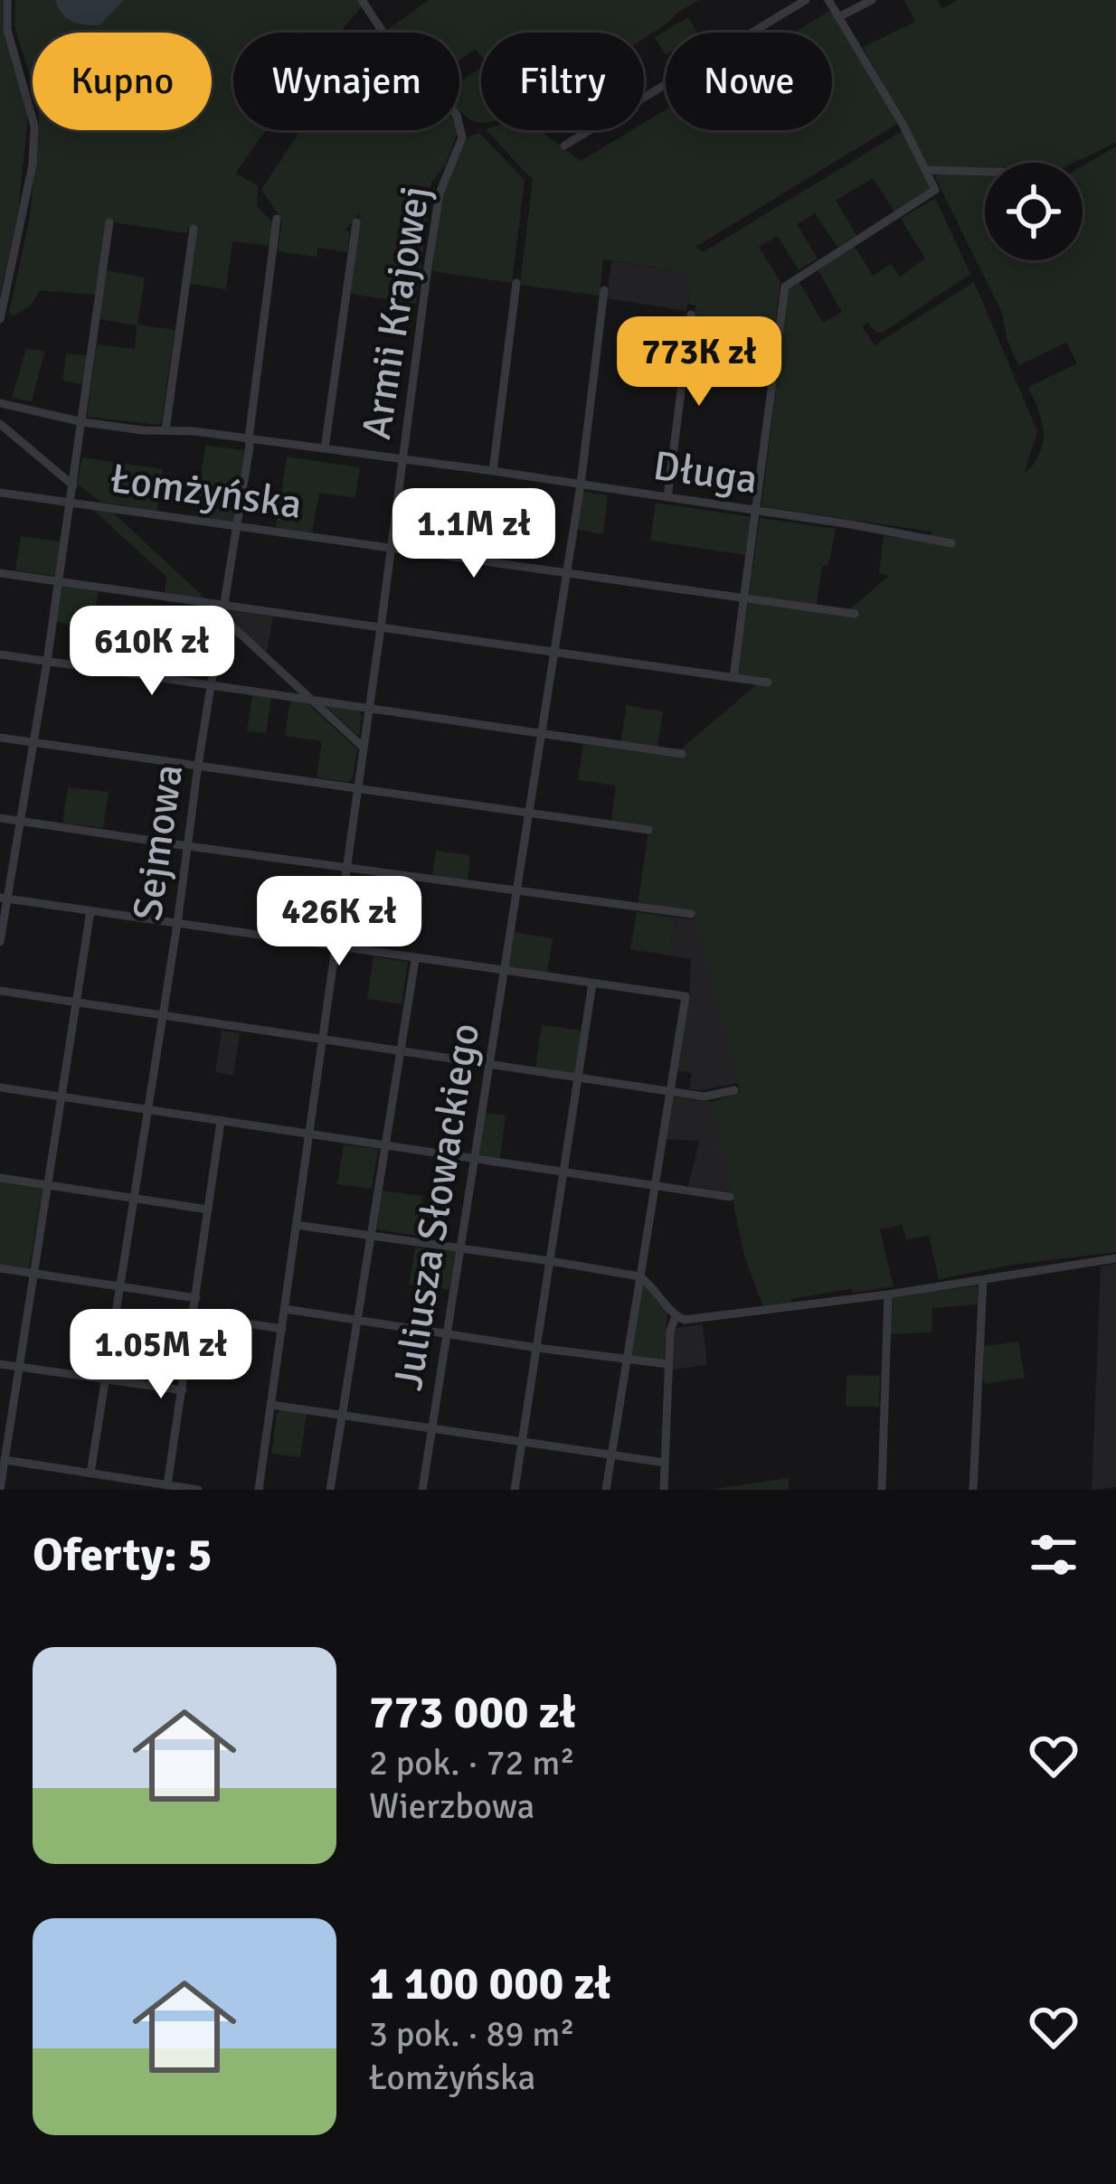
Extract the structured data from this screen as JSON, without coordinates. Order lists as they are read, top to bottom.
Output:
{
  "streets": {
    "street": [
      "Armii Krajowej",
      "Długa",
      "Łomżyńska",
      "Sejmowa",
      "Juliusza Słowackiego"
    ]
  },
  "crossings": [
    ["Armii Krajowej", "Długa"],
    ["Armii Krajowej", "Łomżyńska"],
    ["Długa", "Sejmowa"],
    ["Długa", "Juliusza Słowackiego"],
    ["Łomżyńska", "Sejmowa"],
    ["Łomżyńska", "Juliusza Słowackiego"]
  ],
  "page": {
    "chip": [
      "Kupno",
      "Wynajem",
      "Filtry",
      "Nowe"
    ],
    "price": [
      "773K zł",
      "1.1M zł",
      "610K zł",
      "426K zł",
      "1.05M zł"
    ],
    "heading": "Oferty: 5",
    "list": [
      {
        "name": "773 000 zł",
        "note": "2 pok. · 72 m² · Wierzbowa"
      },
      {
        "name": "1 100 000 zł",
        "note": "3 pok. · 89 m² · Łomżyńska"
      }
    ]
  }
}
